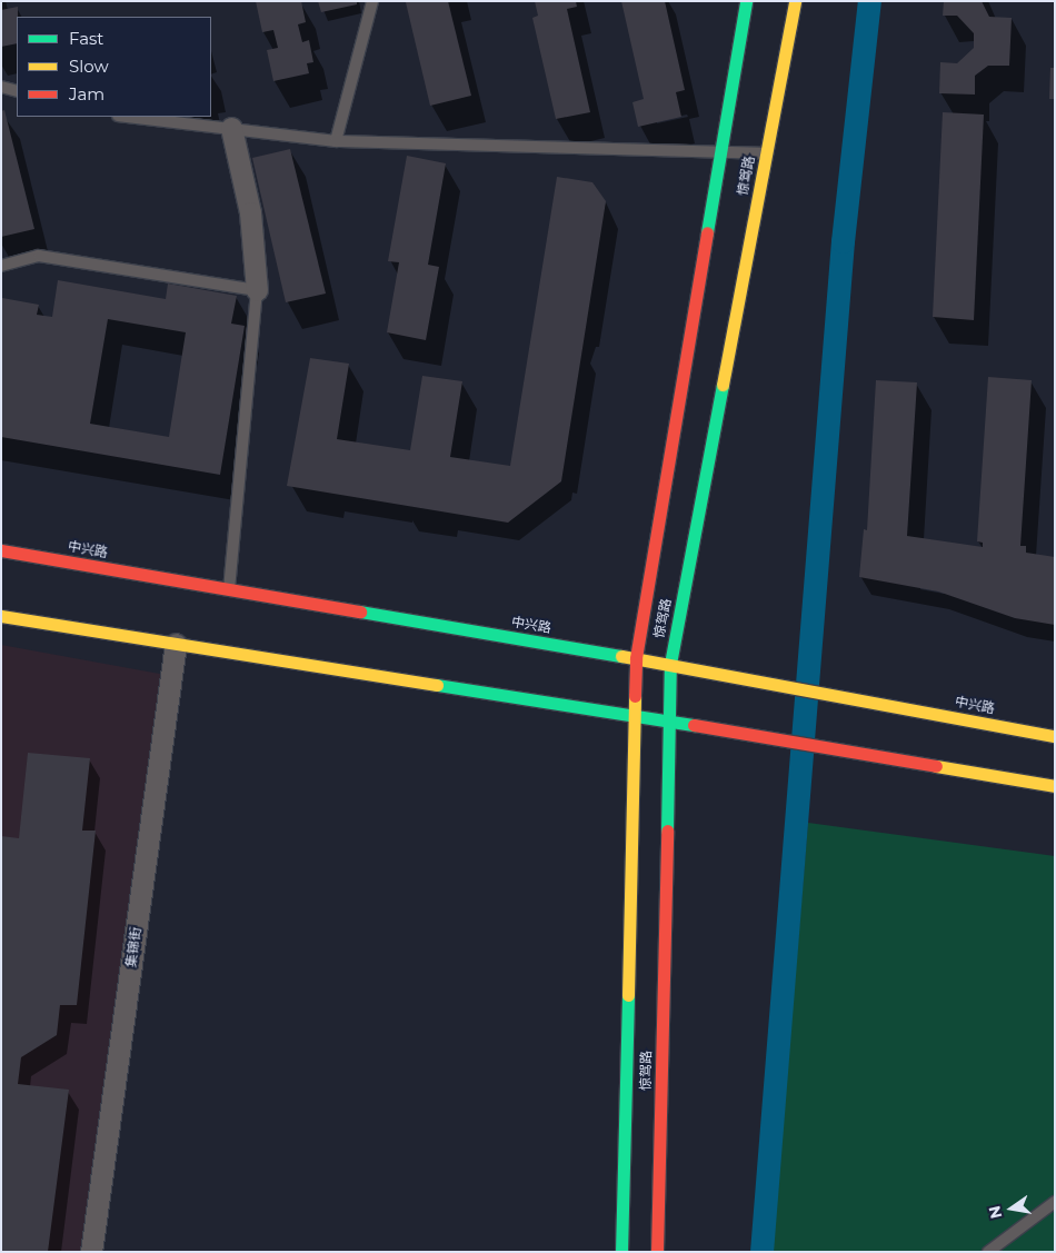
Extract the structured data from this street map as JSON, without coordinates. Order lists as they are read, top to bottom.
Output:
{
  "streets": {
    "main road": ["惊驾路", "中兴路"],
    "street": ["集锦街"]
  },
  "crossings": [
    ["惊驾路", "中兴路"]
  ],
  "legend": ["Fast", "Slow", "Jam"],
  "north": "left"
}
